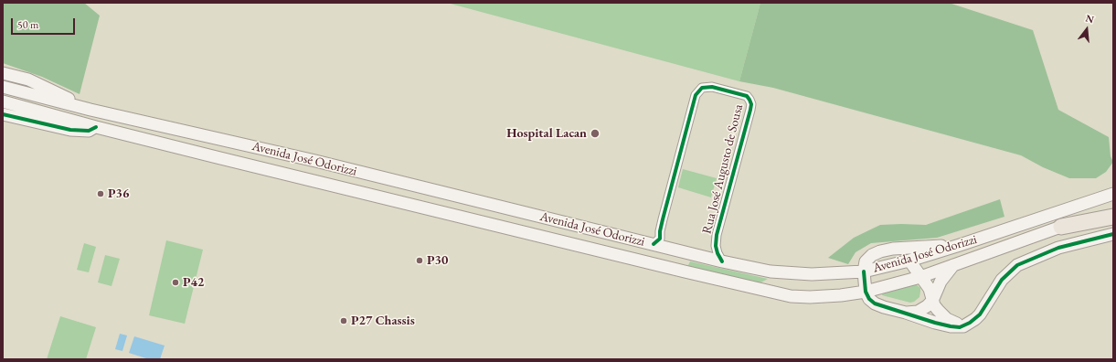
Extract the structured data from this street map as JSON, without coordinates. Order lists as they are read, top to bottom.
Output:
{
  "streets": {
    "main road": ["Avenida José Odorizzi"],
    "street": ["Rua José Augusto de Sousa"]
  },
  "crossings": [
    ["Avenida José Odorizzi", "Rua José Augusto de Sousa"]
  ],
  "places": [
    "Hospital Lacan",
    "P36",
    "P30",
    "P42",
    "P27 Chassis"
  ],
  "scale_bar": "50 m",
  "north": "top"
}
